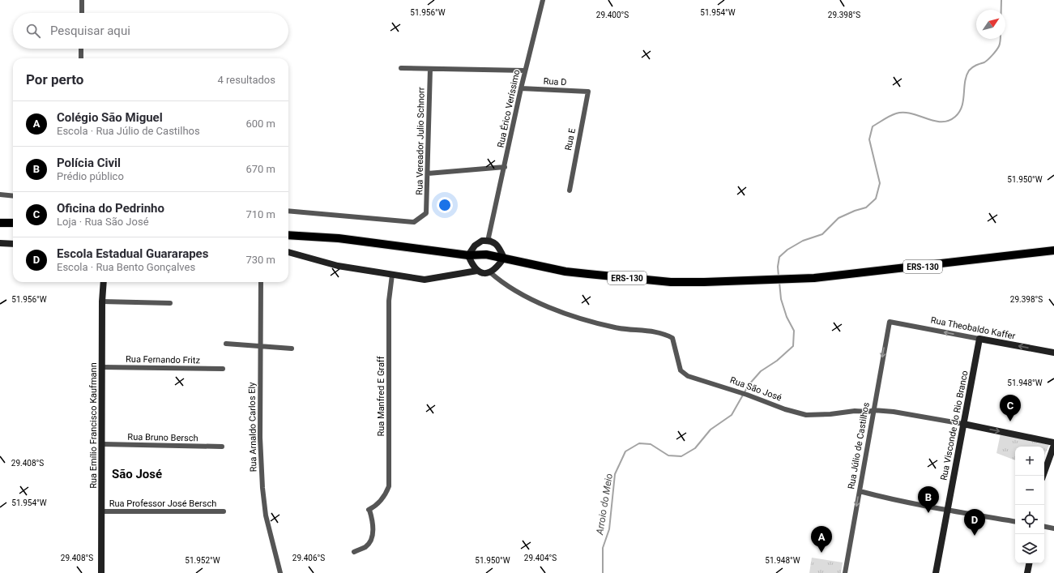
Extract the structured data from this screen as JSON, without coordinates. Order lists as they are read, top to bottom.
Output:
{
  "streets": {
    "main road": ["ERS-130"],
    "street": [
      "Rua D",
      "Rua Érico Veríssimo",
      "Rua E",
      "Rua Vereador Julio Schnorr",
      "Rua Theobaldo Kaffer",
      "Rua Fernando Fritz",
      "Rua São José",
      "Rua Manfred E Graff",
      "Rua Emílio Francisco Kaufmann",
      "Rua Visconde do Rio Branco",
      "Rua Arnaldo Carlos Ely",
      "Rua Bruno Bersch",
      "Rua Júlio de Castilhos",
      "Rua Professor José Bersch"
    ]
  },
  "crossings": [
    ["Rua D", "Rua Érico Veríssimo"],
    ["Rua D", "Rua E"],
    ["Rua Theobaldo Kaffer", "Rua Visconde do Rio Branco"],
    ["Rua Theobaldo Kaffer", "Rua Júlio de Castilhos"],
    ["Rua Fernando Fritz", "Rua Emílio Francisco Kaufmann"],
    ["Rua São José", "Rua Visconde do Rio Branco"],
    ["Rua São José", "Rua Júlio de Castilhos"],
    ["Rua Emílio Francisco Kaufmann", "Rua Bruno Bersch"],
    ["Rua Emílio Francisco Kaufmann", "Rua Professor José Bersch"]
  ],
  "one_way": ["Rua Theobaldo Kaffer", "Rua Júlio de Castilhos"],
  "districts": ["São José"],
  "water": ["Arroio do Meio"],
  "north": "top right",
  "page": {
    "search": "Pesquisar aqui",
    "heading": ["Por perto", "4 resultados"],
    "list": [
      {
        "mark": "A",
        "name": "Colégio São Miguel",
        "note": "Escola · Rua Júlio de Castilhos",
        "value": "600 m"
      },
      {
        "mark": "B",
        "name": "Polícia Civil",
        "note": "Prédio público",
        "value": "670 m"
      },
      {
        "mark": "C",
        "name": "Oficina do Pedrinho",
        "note": "Loja · Rua São José",
        "value": "710 m"
      },
      {
        "mark": "D",
        "name": "Escola Estadual Guararapes",
        "note": "Escola · Rua Bento Gonçalves",
        "value": "730 m"
      }
    ],
    "pins": [
      "C",
      "B",
      "D",
      "A"
    ],
    "map_buttons": ["+", "−"]
  },
  "coordinates": [
    "51.956°W",
    "51.954°W",
    "29.400°S",
    "29.398°S",
    "51.950°W",
    "51.948°W",
    "29.408°S",
    "29.406°S",
    "29.404°S",
    "51.952°W"
  ]
}
